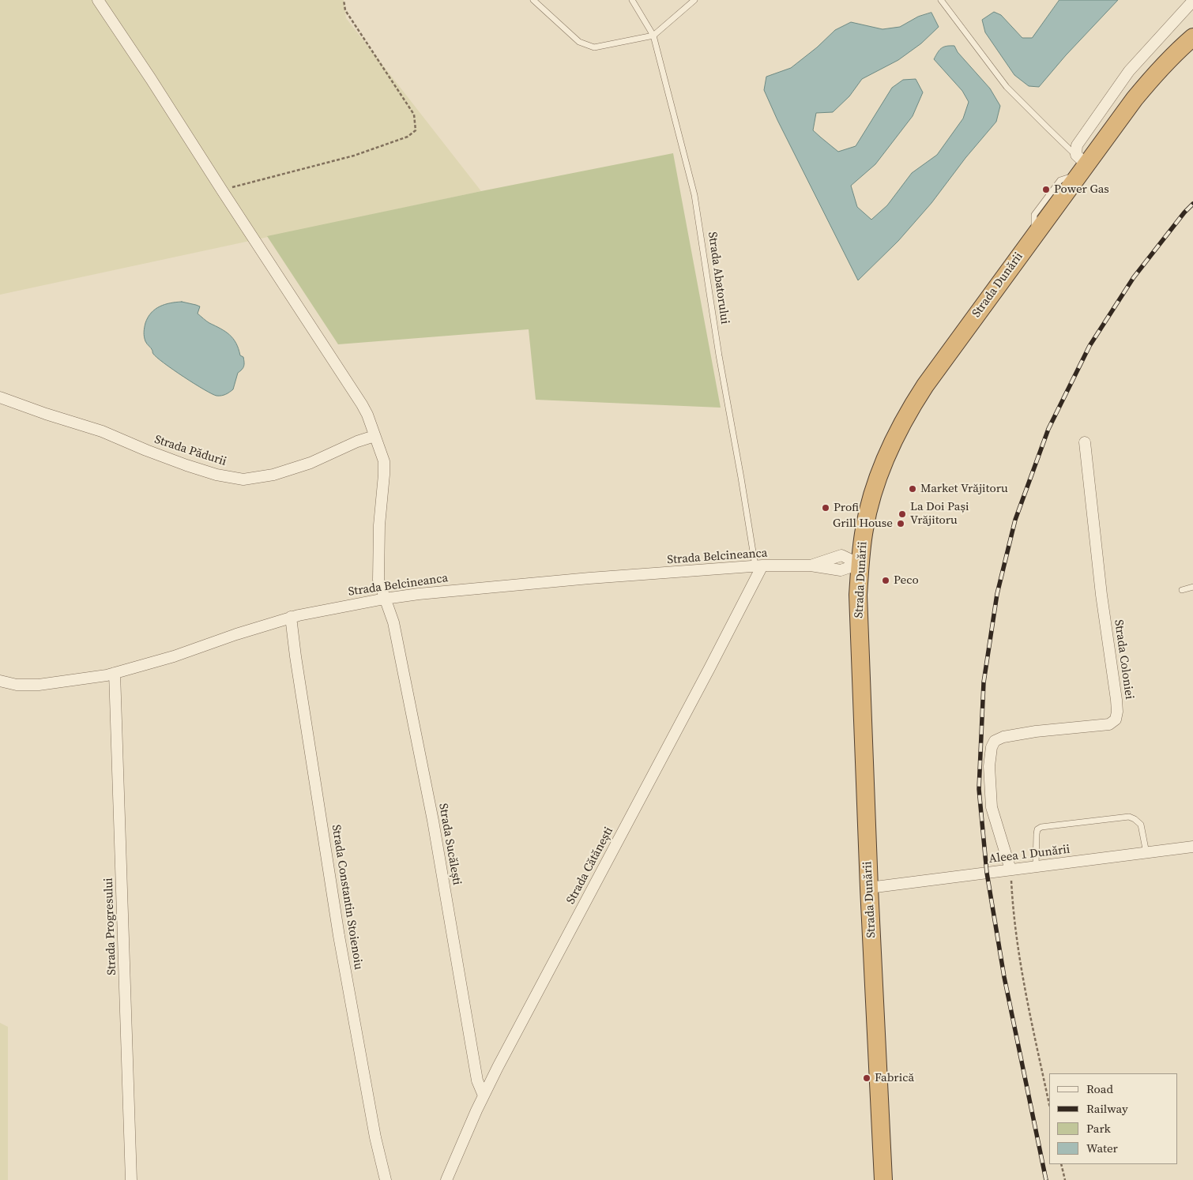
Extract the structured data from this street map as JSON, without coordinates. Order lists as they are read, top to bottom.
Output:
{
  "streets": {
    "highway": ["Strada Dunării"],
    "street": [
      "Strada Pădurii",
      "Strada Belcineanca",
      "Strada Coloniei",
      "Strada Sucălești",
      "Aleea 1 Dunării",
      "Strada Cătănești",
      "Strada Constantin Stoienoiu",
      "Strada Progresului"
    ],
    "lane": ["Strada Abatorului"]
  },
  "crossings": [
    ["Strada Abatorului", "Strada Belcineanca"],
    ["Strada Abatorului", "Strada Cătănești"],
    ["Strada Dunării", "Strada Belcineanca"],
    ["Strada Dunării", "Aleea 1 Dunării"],
    ["Strada Pădurii", "Strada Sucălești"],
    ["Strada Belcineanca", "Strada Sucălești"],
    ["Strada Belcineanca", "Strada Cătănești"],
    ["Strada Belcineanca", "Strada Constantin Stoienoiu"],
    ["Strada Belcineanca", "Strada Progresului"],
    ["Strada Coloniei", "Aleea 1 Dunării"],
    ["Strada Sucălești", "Strada Cătănești"]
  ],
  "places": [
    "Power Gas",
    "Market Vrăjitoru",
    "Profi",
    "La Doi Pași Vrăjitoru",
    "Grill House",
    "Peco",
    "Fabrică"
  ],
  "legend": [
    "Road",
    "Railway",
    "Park",
    "Water"
  ]
}
